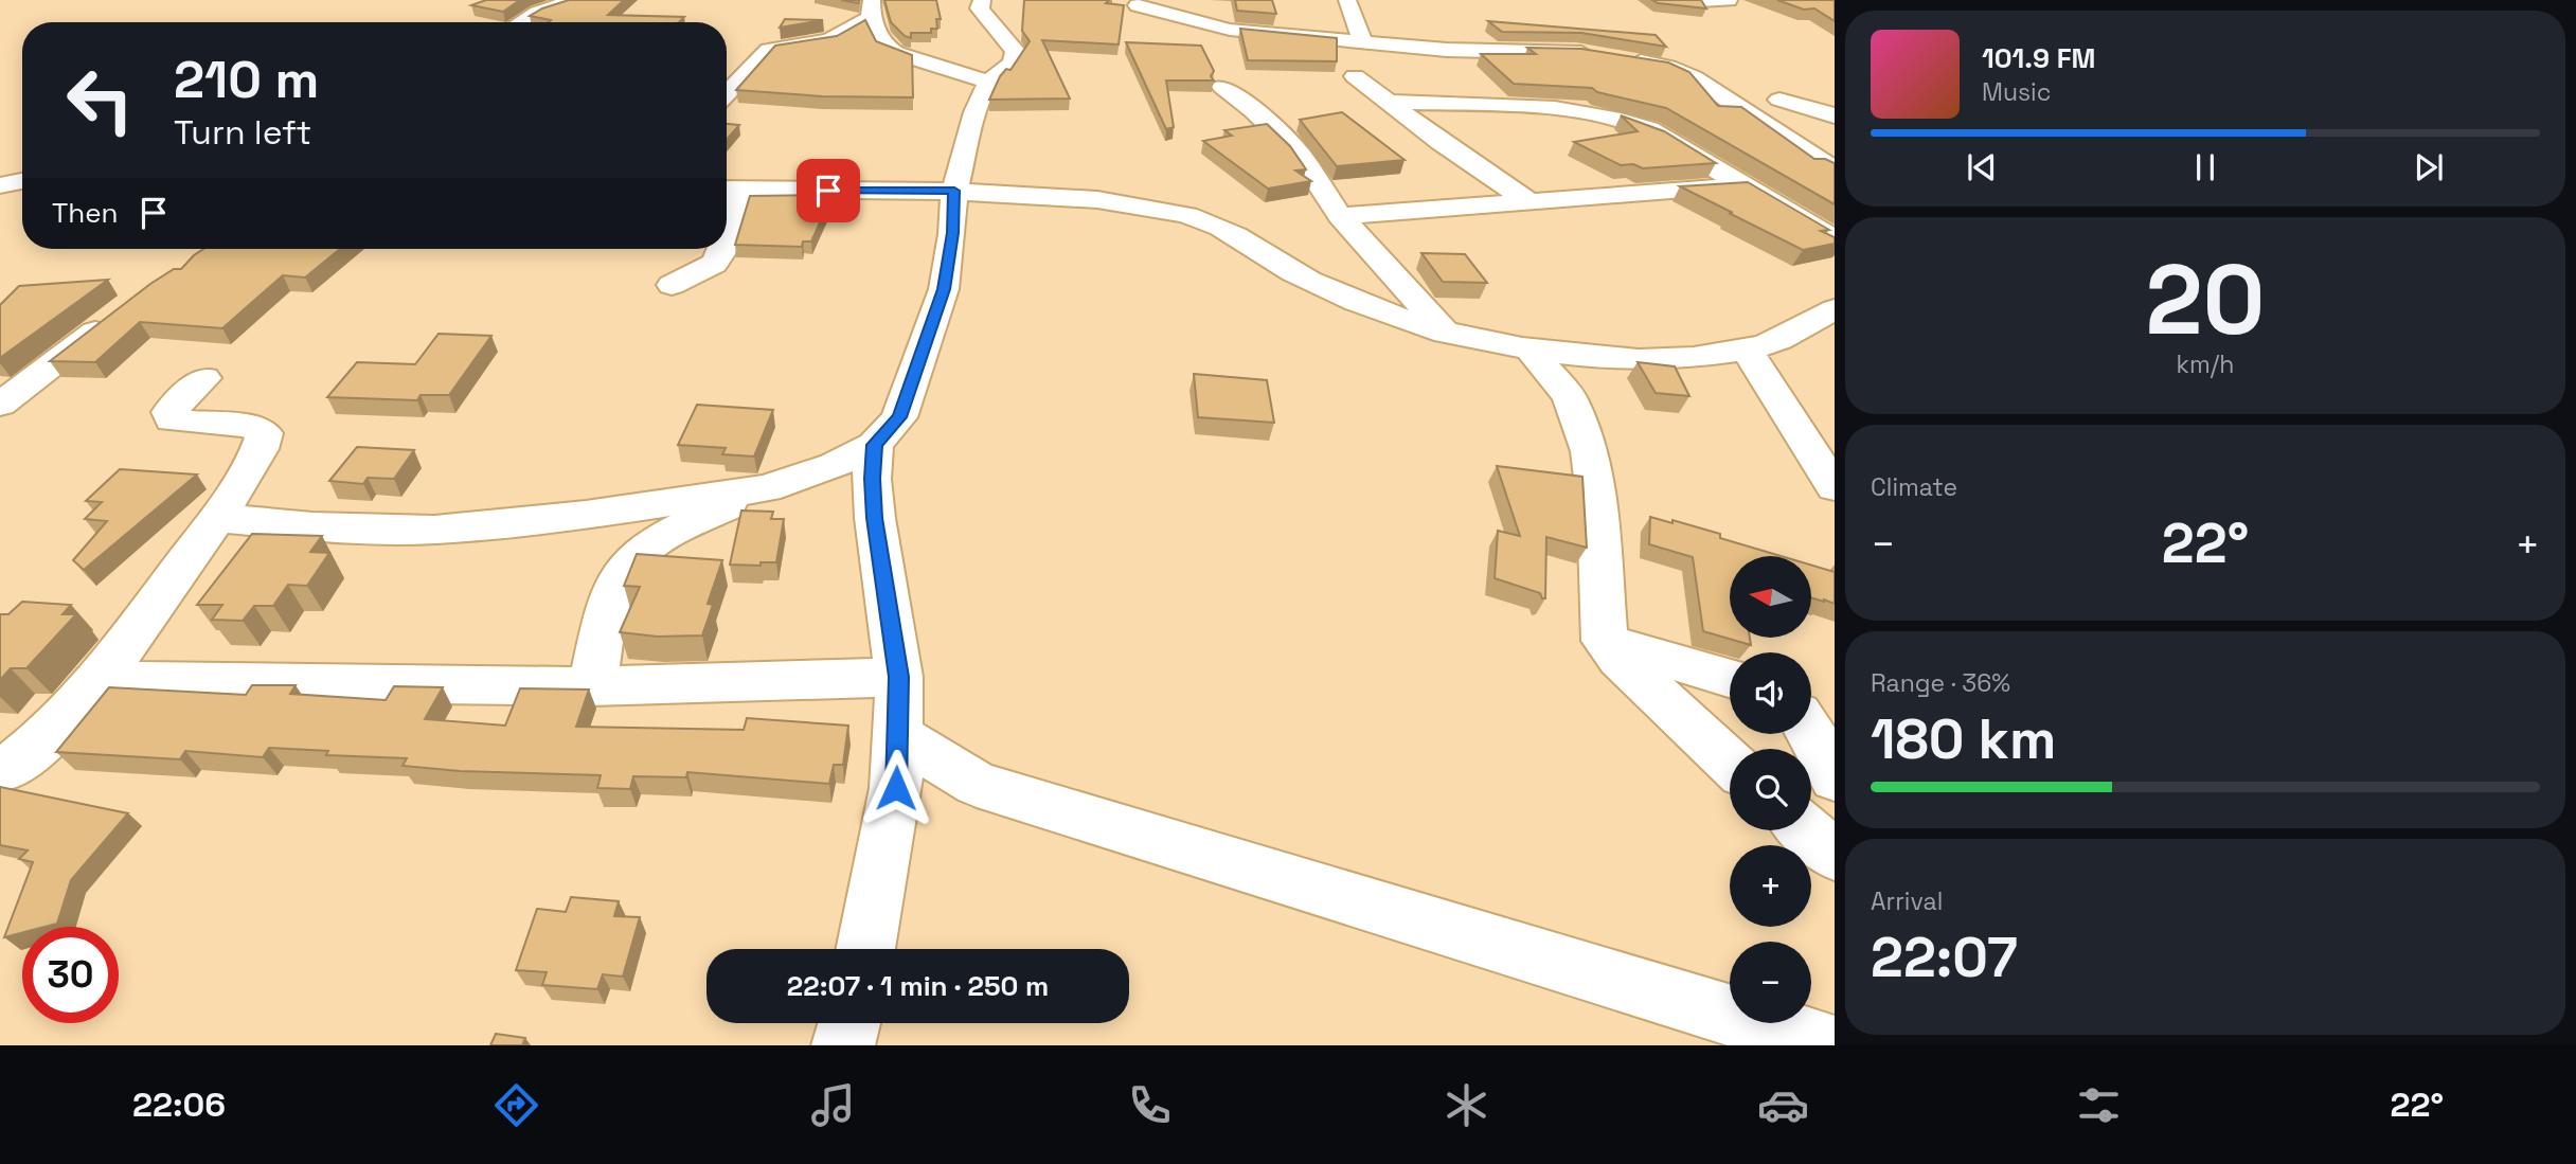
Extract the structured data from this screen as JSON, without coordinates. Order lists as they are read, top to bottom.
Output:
{
  "north": "left",
  "page": {
    "turn": ["210 m", "Turn left"],
    "song": ["101.9 FM", "Music"],
    "then": "Then",
    "tile": [
      ["20", "km/h"],
      "Climate",
      ["Range · 36%", "180 km"],
      ["Arrival", "22:07"]
    ],
    "heat": ["−", "22°", "+"],
    "map_buttons": ["+", "−"],
    "limit": "30",
    "trip": "22:07 · 1 min · 250 m",
    "tabs": ["22:06", "22°"]
  }
}
